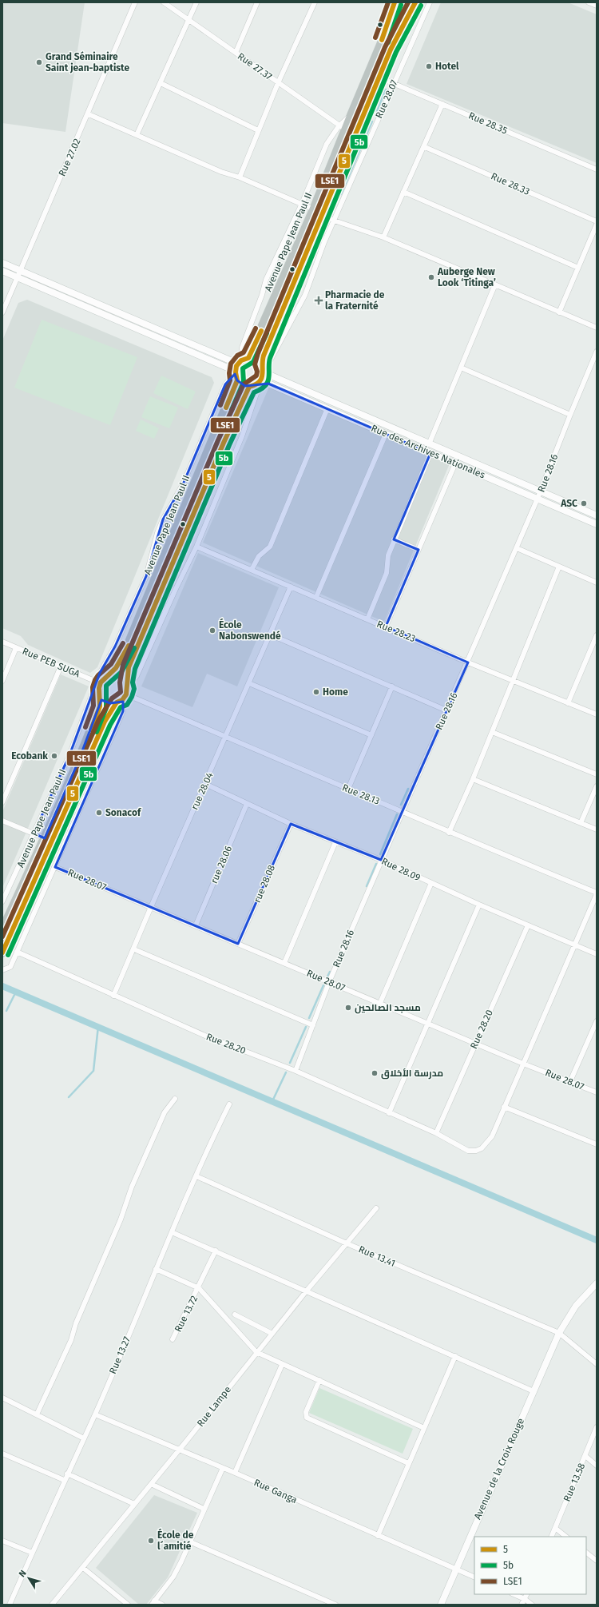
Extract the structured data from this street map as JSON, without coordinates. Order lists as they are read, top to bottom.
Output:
{
  "streets": {
    "highway": ["Avenue Pape Jean Paul II"],
    "street": [
      "Rue 27.37",
      "Rue 28.07",
      "Rue 28.35",
      "Rue 27.02",
      "Rue 28.33",
      "Rue des Archives Nationales",
      "Rue 28.16",
      "Rue 28.23",
      "Rue PEB SUGA",
      "rue 28.04",
      "Rue 28.13",
      "rue 28.06",
      "Rue 28.09",
      "rue 28.08",
      "Rue 28.20",
      "Rue 13.41",
      "Rue 13.72",
      "Rue 13.27",
      "Rue Lampe",
      "Avenue de la Croix Rouge",
      "Rue 13.58",
      "Rue Ganga"
    ]
  },
  "crossings": [
    ["Rue 27.37", "Avenue Pape Jean Paul II"],
    ["Rue 28.07", "Rue 28.35"],
    ["Rue 28.07", "Avenue Pape Jean Paul II"],
    ["Rue 28.07", "Rue des Archives Nationales"],
    ["Rue 28.07", "Rue 28.16"],
    ["Rue 28.07", "Rue 28.23"],
    ["Rue 28.07", "Rue PEB SUGA"],
    ["Rue 28.07", "rue 28.04"],
    ["Rue 28.07", "Rue 28.13"],
    ["Rue 28.07", "rue 28.06"],
    ["Rue 28.07", "rue 28.08"],
    ["Rue 28.07", "Rue 28.20"],
    ["Rue 28.35", "Avenue Pape Jean Paul II"],
    ["Avenue Pape Jean Paul II", "Rue des Archives Nationales"],
    ["Avenue Pape Jean Paul II", "Rue PEB SUGA"],
    ["Avenue Pape Jean Paul II", "Rue 28.13"],
    ["Rue des Archives Nationales", "Rue 28.16"],
    ["Rue 28.16", "Rue 28.23"],
    ["Rue 28.16", "Rue 28.13"],
    ["Rue 28.16", "Rue 28.09"],
    ["Rue 28.16", "Rue 28.20"],
    ["Rue 28.23", "rue 28.04"],
    ["Rue PEB SUGA", "Rue 28.13"],
    ["rue 28.04", "Rue 28.13"],
    ["rue 28.04", "Rue 28.09"],
    ["rue 28.04", "Rue 28.20"],
    ["rue 28.06", "Rue 28.09"],
    ["Rue 28.09", "rue 28.08"],
    ["Rue 28.09", "Rue 28.20"],
    ["Rue 13.41", "Rue 13.27"],
    ["Rue 13.41", "Rue Lampe"],
    ["Rue 13.41", "Avenue de la Croix Rouge"],
    ["Rue 13.27", "Rue Ganga"],
    ["Rue Lampe", "Rue Ganga"],
    ["Avenue de la Croix Rouge", "Rue Ganga"]
  ],
  "places": {
    "other": [
      "Grand Séminaire Saint jean-baptiste",
      "Hotel",
      "Auberge New Look ‘Titinga’",
      "ASC",
      "École Nabonswendé",
      "Home",
      "Ecobank",
      "Sonacof",
      "مسجد الصالحين",
      "مدرسة الأخلاق",
      "École de l´amitié"
    ],
    "health": ["Pharmacie de la Fraternité"]
  },
  "lines": ["transit line 5", "transit line LSE1", "transit line 5b"],
  "legend": ["5", "5b", "LSE1"],
  "north": "top left"
}
